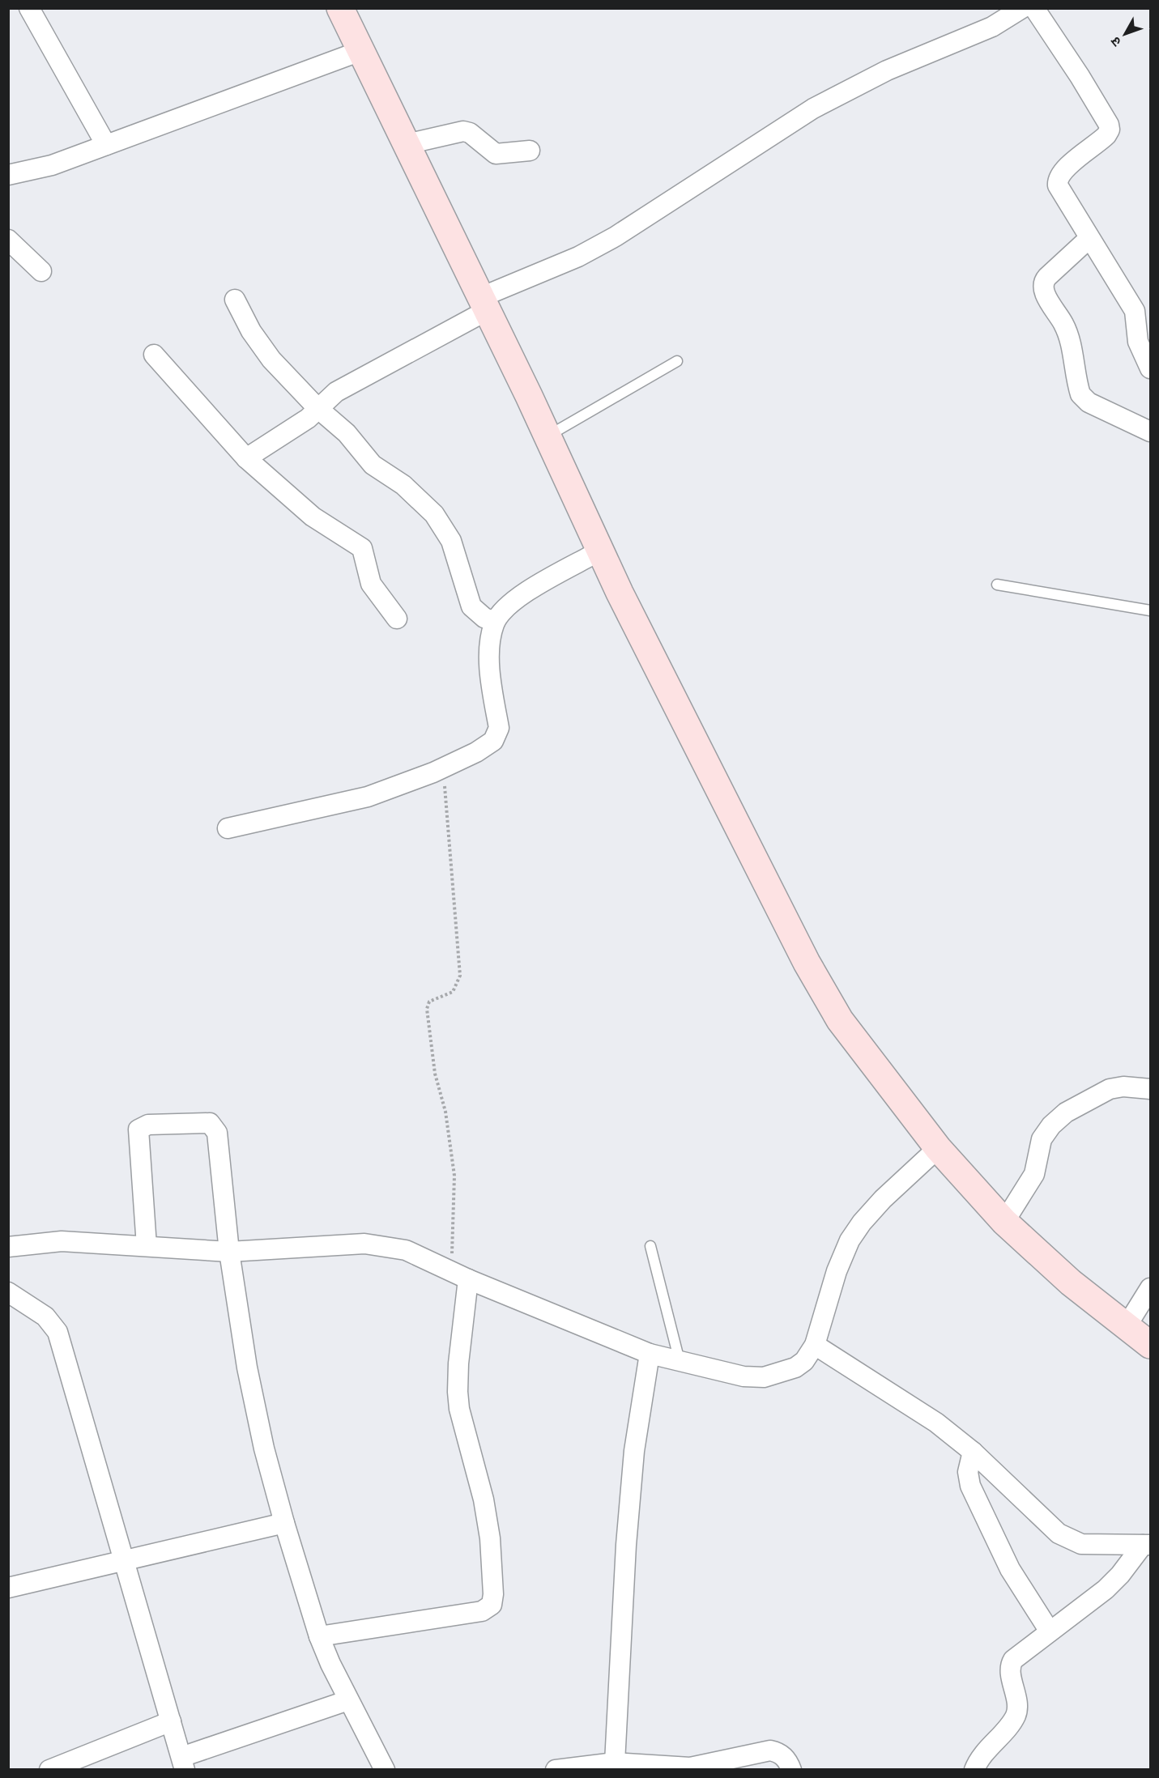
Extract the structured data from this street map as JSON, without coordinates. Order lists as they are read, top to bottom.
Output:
{
  "north": "bottom left"
}
